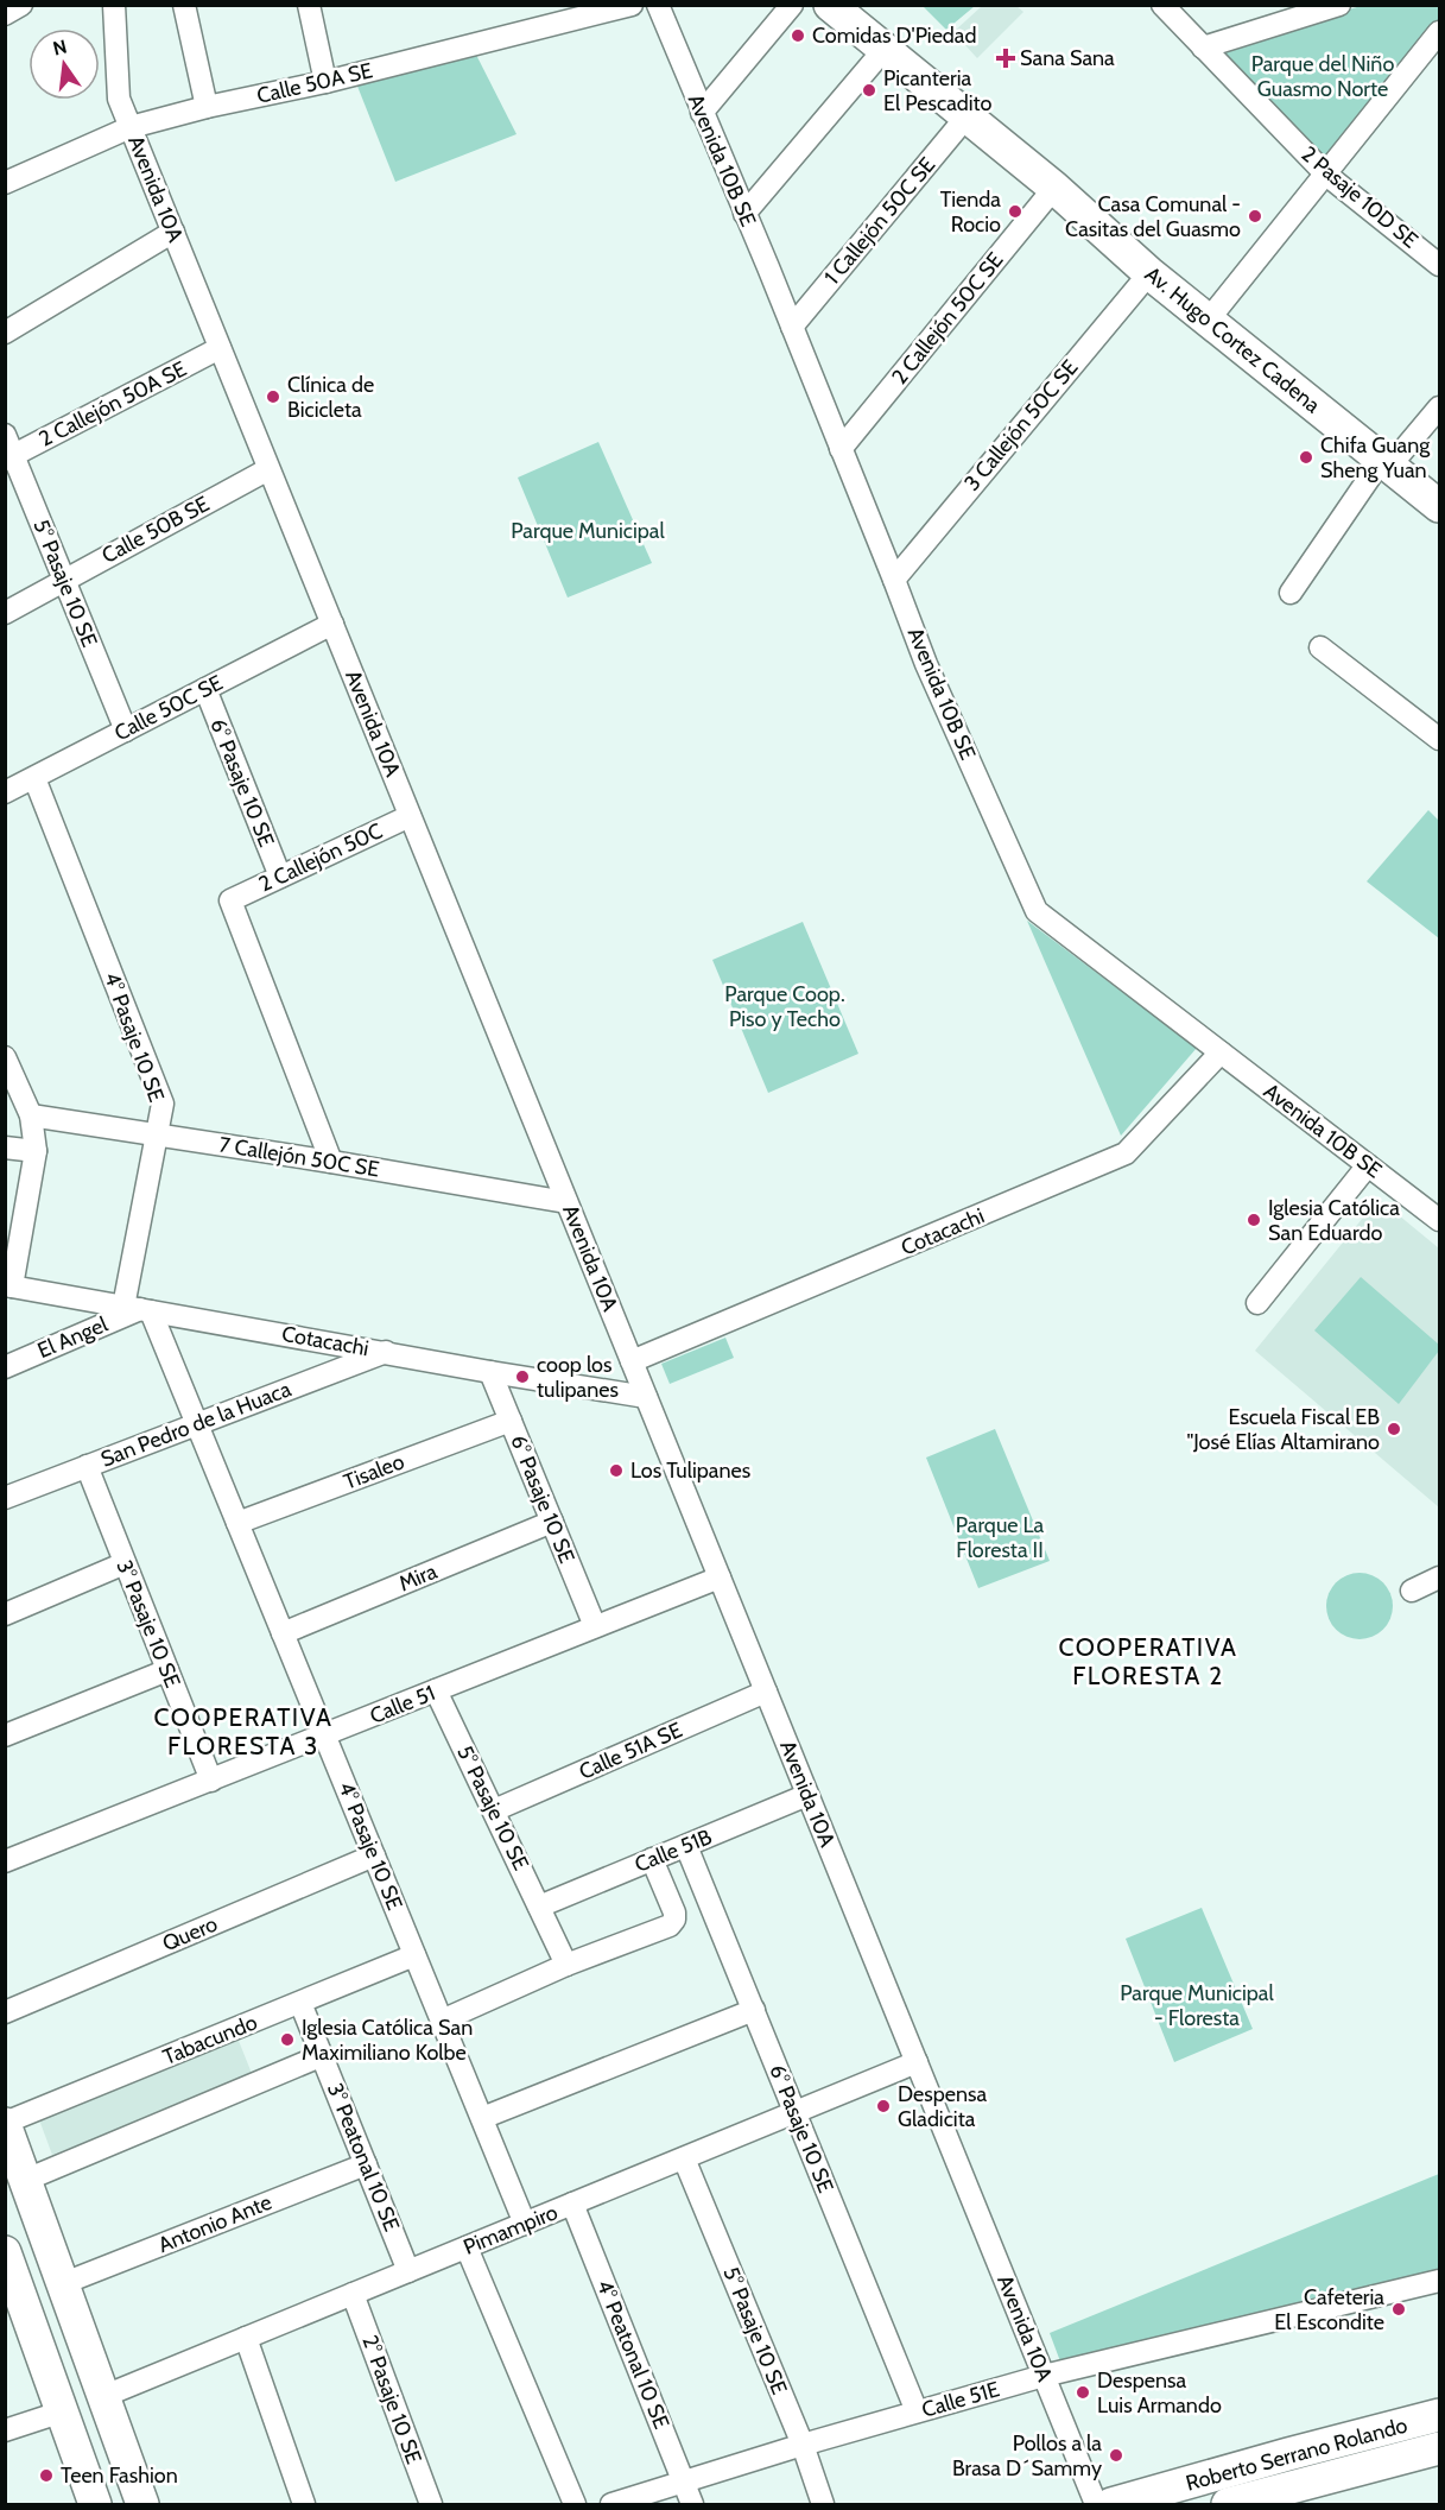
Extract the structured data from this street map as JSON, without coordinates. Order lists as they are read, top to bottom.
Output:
{
  "streets": {
    "main road": ["Av. Hugo Cortez Cadena", "Roberto Serrano Rolando"],
    "street": [
      "Calle 50A SE",
      "Avenida 10B SE",
      "Avenida 10A",
      "2 Pasaje 10D SE",
      "1 Callejón 50C SE",
      "2 Callejón 50C SE",
      "2 Callejón 50A SE",
      "3 Callejón 50C SE",
      "Calle 50B SE",
      "5° Pasaje 10 SE",
      "Calle 50C SE",
      "6° Pasaje 10 SE",
      "2 Callejón 50C",
      "4° Pasaje 10 SE",
      "7 Callejón 50C SE",
      "Cotacachi",
      "El Angel",
      "San Pedro de la Huaca",
      "Tisaleo",
      "Mira",
      "3° Pasaje 10 SE",
      "Calle 51",
      "Calle 51A SE",
      "Calle 51B",
      "Quero",
      "Tabacundo",
      "3° Peatonal 10 SE",
      "Antonio Ante",
      "Pimampiro",
      "4° Peatonal 10 SE",
      "2° Pasaje 10 SE",
      "Calle 51E"
    ]
  },
  "crossings": [
    ["Calle 50A SE", "Avenida 10A"],
    ["Avenida 10B SE", "1 Callejón 50C SE"],
    ["Avenida 10B SE", "2 Callejón 50C SE"],
    ["Avenida 10B SE", "3 Callejón 50C SE"],
    ["Avenida 10B SE", "Cotacachi"],
    ["Avenida 10A", "2 Callejón 50A SE"],
    ["Avenida 10A", "Calle 50B SE"],
    ["Avenida 10A", "Calle 50C SE"],
    ["Avenida 10A", "2 Callejón 50C"],
    ["Avenida 10A", "7 Callejón 50C SE"],
    ["Avenida 10A", "Cotacachi"],
    ["Avenida 10A", "Calle 51"],
    ["Avenida 10A", "Calle 51A SE"],
    ["Avenida 10A", "Calle 51B"],
    ["Avenida 10A", "Pimampiro"],
    ["Avenida 10A", "Calle 51E"],
    ["1 Callejón 50C SE", "Av. Hugo Cortez Cadena"],
    ["2 Callejón 50C SE", "Av. Hugo Cortez Cadena"],
    ["Av. Hugo Cortez Cadena", "3 Callejón 50C SE"],
    ["2 Callejón 50A SE", "5° Pasaje 10 SE"],
    ["Calle 50B SE", "5° Pasaje 10 SE"],
    ["5° Pasaje 10 SE", "Calle 50C SE"],
    ["5° Pasaje 10 SE", "Calle 51"],
    ["5° Pasaje 10 SE", "Calle 51A SE"],
    ["5° Pasaje 10 SE", "Calle 51B"],
    ["5° Pasaje 10 SE", "Pimampiro"],
    ["5° Pasaje 10 SE", "Calle 51E"],
    ["Calle 50C SE", "6° Pasaje 10 SE"],
    ["Calle 50C SE", "4° Pasaje 10 SE"],
    ["6° Pasaje 10 SE", "2 Callejón 50C"],
    ["6° Pasaje 10 SE", "Cotacachi"],
    ["6° Pasaje 10 SE", "Tisaleo"],
    ["6° Pasaje 10 SE", "Mira"],
    ["6° Pasaje 10 SE", "Calle 51"],
    ["6° Pasaje 10 SE", "Calle 51B"],
    ["6° Pasaje 10 SE", "Pimampiro"],
    ["6° Pasaje 10 SE", "Calle 51E"],
    ["2 Callejón 50C", "7 Callejón 50C SE"],
    ["4° Pasaje 10 SE", "7 Callejón 50C SE"],
    ["4° Pasaje 10 SE", "Cotacachi"],
    ["4° Pasaje 10 SE", "El Angel"],
    ["4° Pasaje 10 SE", "San Pedro de la Huaca"],
    ["4° Pasaje 10 SE", "Tisaleo"],
    ["4° Pasaje 10 SE", "Mira"],
    ["4° Pasaje 10 SE", "Calle 51"],
    ["4° Pasaje 10 SE", "Quero"],
    ["4° Pasaje 10 SE", "Tabacundo"],
    ["4° Pasaje 10 SE", "Pimampiro"],
    ["Cotacachi", "El Angel"],
    ["Cotacachi", "San Pedro de la Huaca"],
    ["San Pedro de la Huaca", "3° Pasaje 10 SE"],
    ["3° Pasaje 10 SE", "Calle 51"],
    ["Tabacundo", "3° Peatonal 10 SE"],
    ["3° Peatonal 10 SE", "Antonio Ante"],
    ["3° Peatonal 10 SE", "Pimampiro"],
    ["Pimampiro", "4° Peatonal 10 SE"],
    ["Pimampiro", "2° Pasaje 10 SE"],
    ["4° Peatonal 10 SE", "Calle 51E"]
  ],
  "districts": ["COOPERATIVA FLORESTA 2", "COOPERATIVA FLORESTA 3"],
  "parks": [
    "Parque del Niño Guasmo Norte",
    "Parque Municipal",
    "Parque Coop. Piso y Techo",
    "Parque La Floresta II",
    "Parque Municipal - Floresta"
  ],
  "places": {
    "other": [
      "Comidas D'Piedad",
      "Picanteria El Pescadito",
      "Tienda Rocio",
      "Casa Comunal - Casitas del Guasmo",
      "Clínica de Bicicleta",
      "Chifa Guang Sheng Yuan",
      "Iglesia Católica San Eduardo",
      "coop los tulipanes",
      "Escuela Fiscal EB \"José Elías Altamirano",
      "Los Tulipanes",
      "Iglesia Católica San Maximiliano Kolbe",
      "Despensa Gladicita",
      "Cafeteria El Escondite",
      "Despensa Luis Armando",
      "Pollos a la Brasa D´Sammy",
      "Teen Fashion"
    ],
    "health": ["Sana Sana"]
  },
  "north": "top"
}
